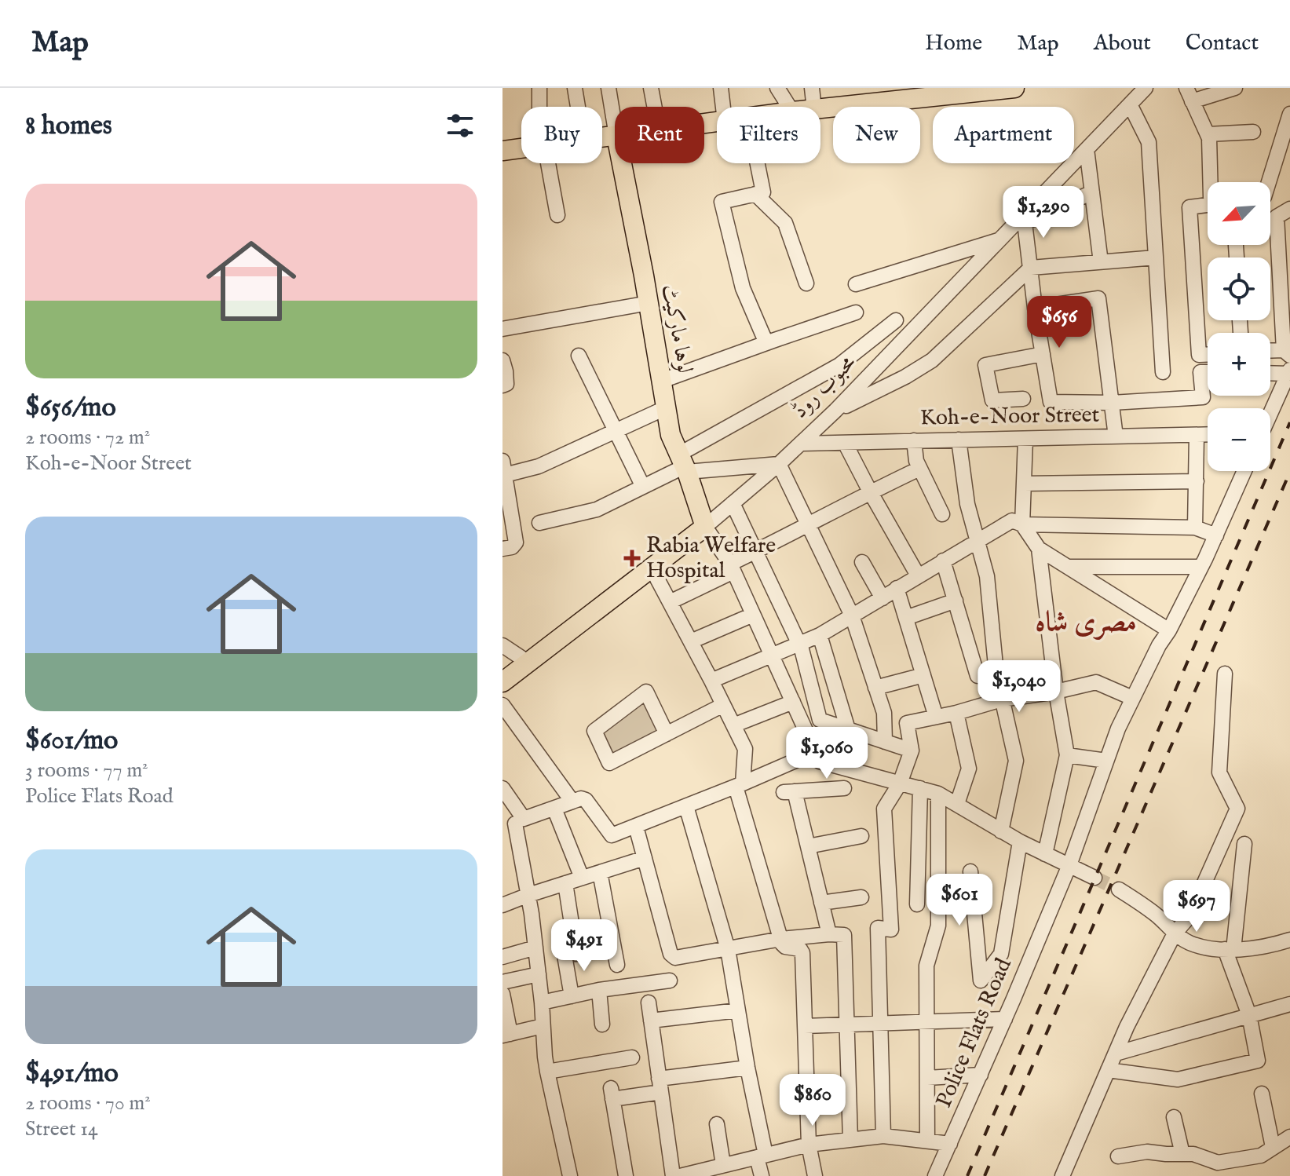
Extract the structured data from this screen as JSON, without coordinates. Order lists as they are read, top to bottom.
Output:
{
  "streets": {
    "main road": ["لوہا مارکیٹ", "محبوب روڈ"],
    "street": ["Koh-e-Noor Street", "Police Flats Road"]
  },
  "crossings": [
    ["لوہا مارکیٹ", "محبوب روڈ"],
    ["محبوب روڈ", "Koh-e-Noor Street"]
  ],
  "districts": ["مصری شاہ"],
  "places": {
    "health": ["Rabia Welfare Hospital"]
  },
  "north": "bottom left",
  "page": {
    "header": "Map",
    "nav": [
      "Home",
      "Map",
      "About",
      "Contact"
    ],
    "heading": "8 homes",
    "chip": [
      "Buy",
      "Rent",
      "Filters",
      "New",
      "Apartment"
    ],
    "list": [
      {
        "name": "$656/mo",
        "note": "2 rooms · 72 m² · Koh-e-Noor Street"
      },
      {
        "name": "$601/mo",
        "note": "3 rooms · 77 m² · Police Flats Road"
      },
      {
        "name": "$491/mo",
        "note": "2 rooms · 70 m² · Street 14"
      }
    ],
    "map_buttons": ["+", "−"],
    "price": [
      "$1,290",
      "$656",
      "$1,040",
      "$1,060",
      "$601",
      "$697",
      "$491",
      "$860"
    ]
  }
}
